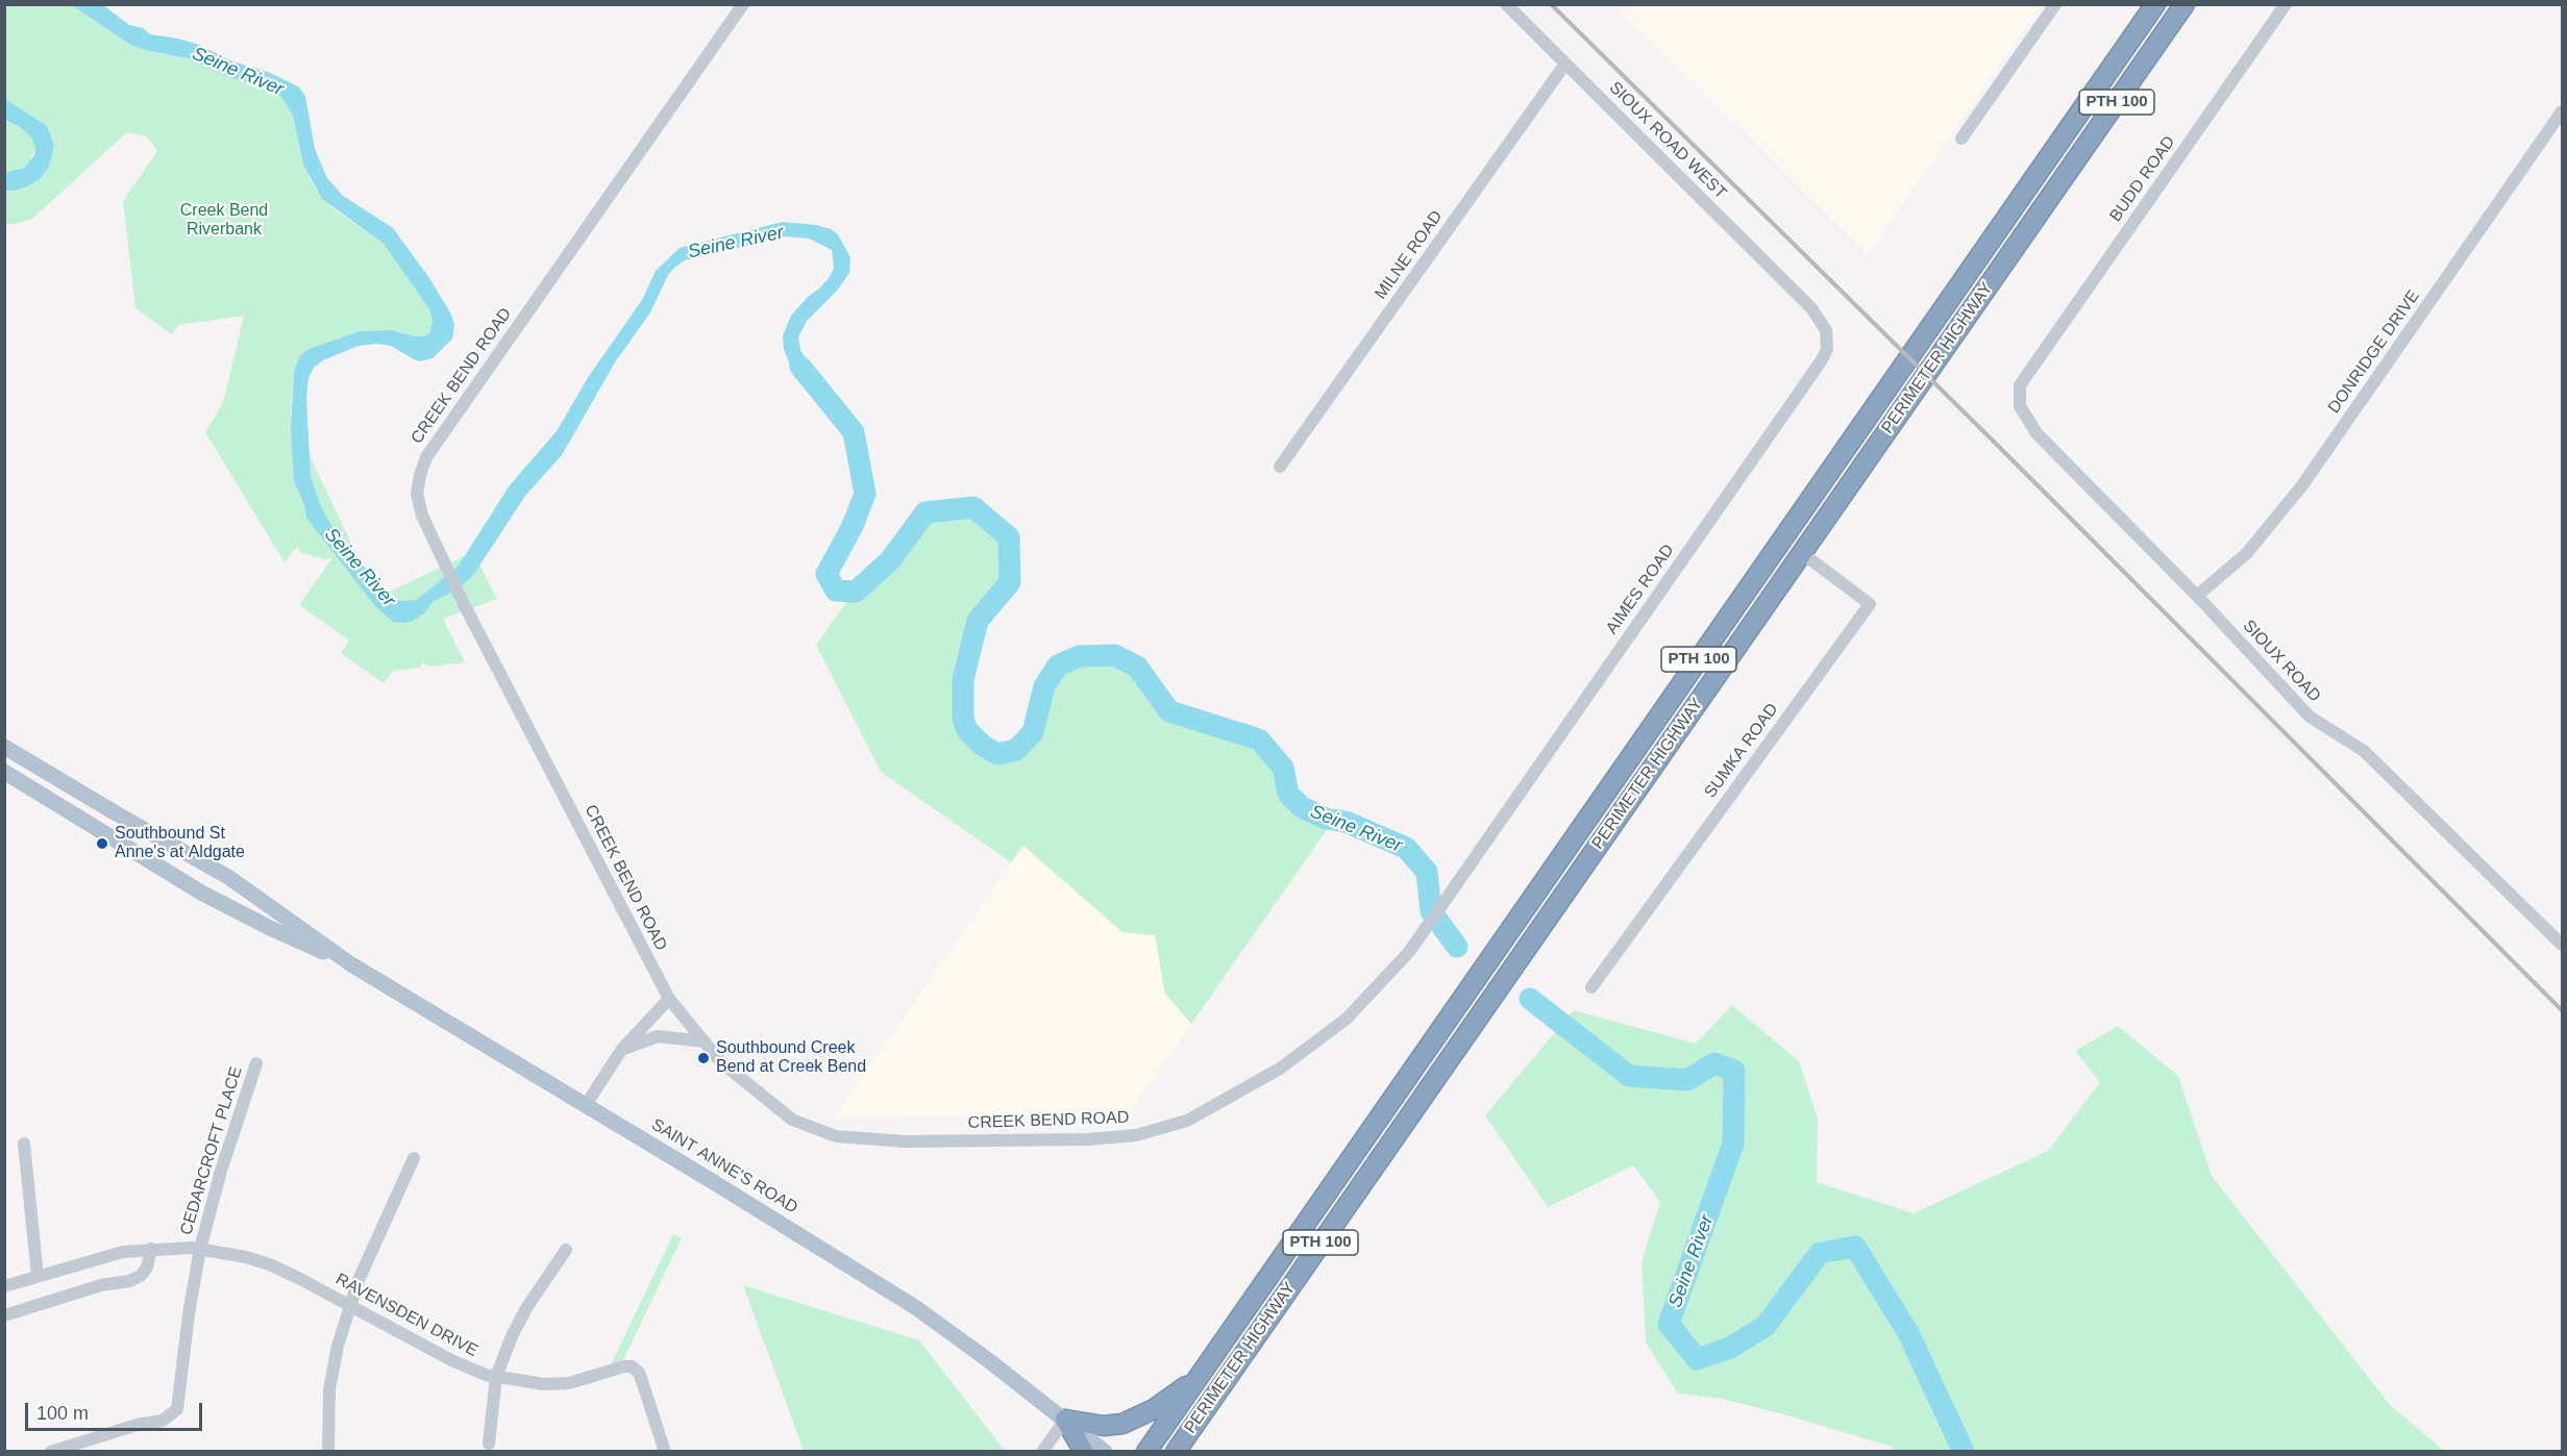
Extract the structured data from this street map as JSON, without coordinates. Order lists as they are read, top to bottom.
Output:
{
  "streets": {
    "highway": ["PTH 100", "PERIMETER HIGHWAY"],
    "main road": ["SAINT ANNE'S ROAD"],
    "street": [
      "SIOUX ROAD WEST",
      "BUDD ROAD",
      "MILNE ROAD",
      "DONRIDGE DRIVE",
      "CREEK BEND ROAD",
      "AIMES ROAD",
      "SIOUX ROAD",
      "SUMKA ROAD",
      "CEDARCROFT PLACE",
      "RAVENSDEN DRIVE"
    ]
  },
  "crossings": [
    ["SIOUX ROAD WEST", "MILNE ROAD"],
    ["SIOUX ROAD WEST", "AIMES ROAD"],
    ["BUDD ROAD", "SIOUX ROAD"],
    ["DONRIDGE DRIVE", "SIOUX ROAD"],
    ["PERIMETER HIGHWAY", "SUMKA ROAD"],
    ["CREEK BEND ROAD", "AIMES ROAD"],
    ["CEDARCROFT PLACE", "RAVENSDEN DRIVE"]
  ],
  "water": ["Seine River"],
  "parks": ["Creek Bend Riverbank"],
  "places": ["Southbound St Anne's at Aldgate", "Southbound Creek Bend at Creek Bend"],
  "scale_bar": "100 m"
}
